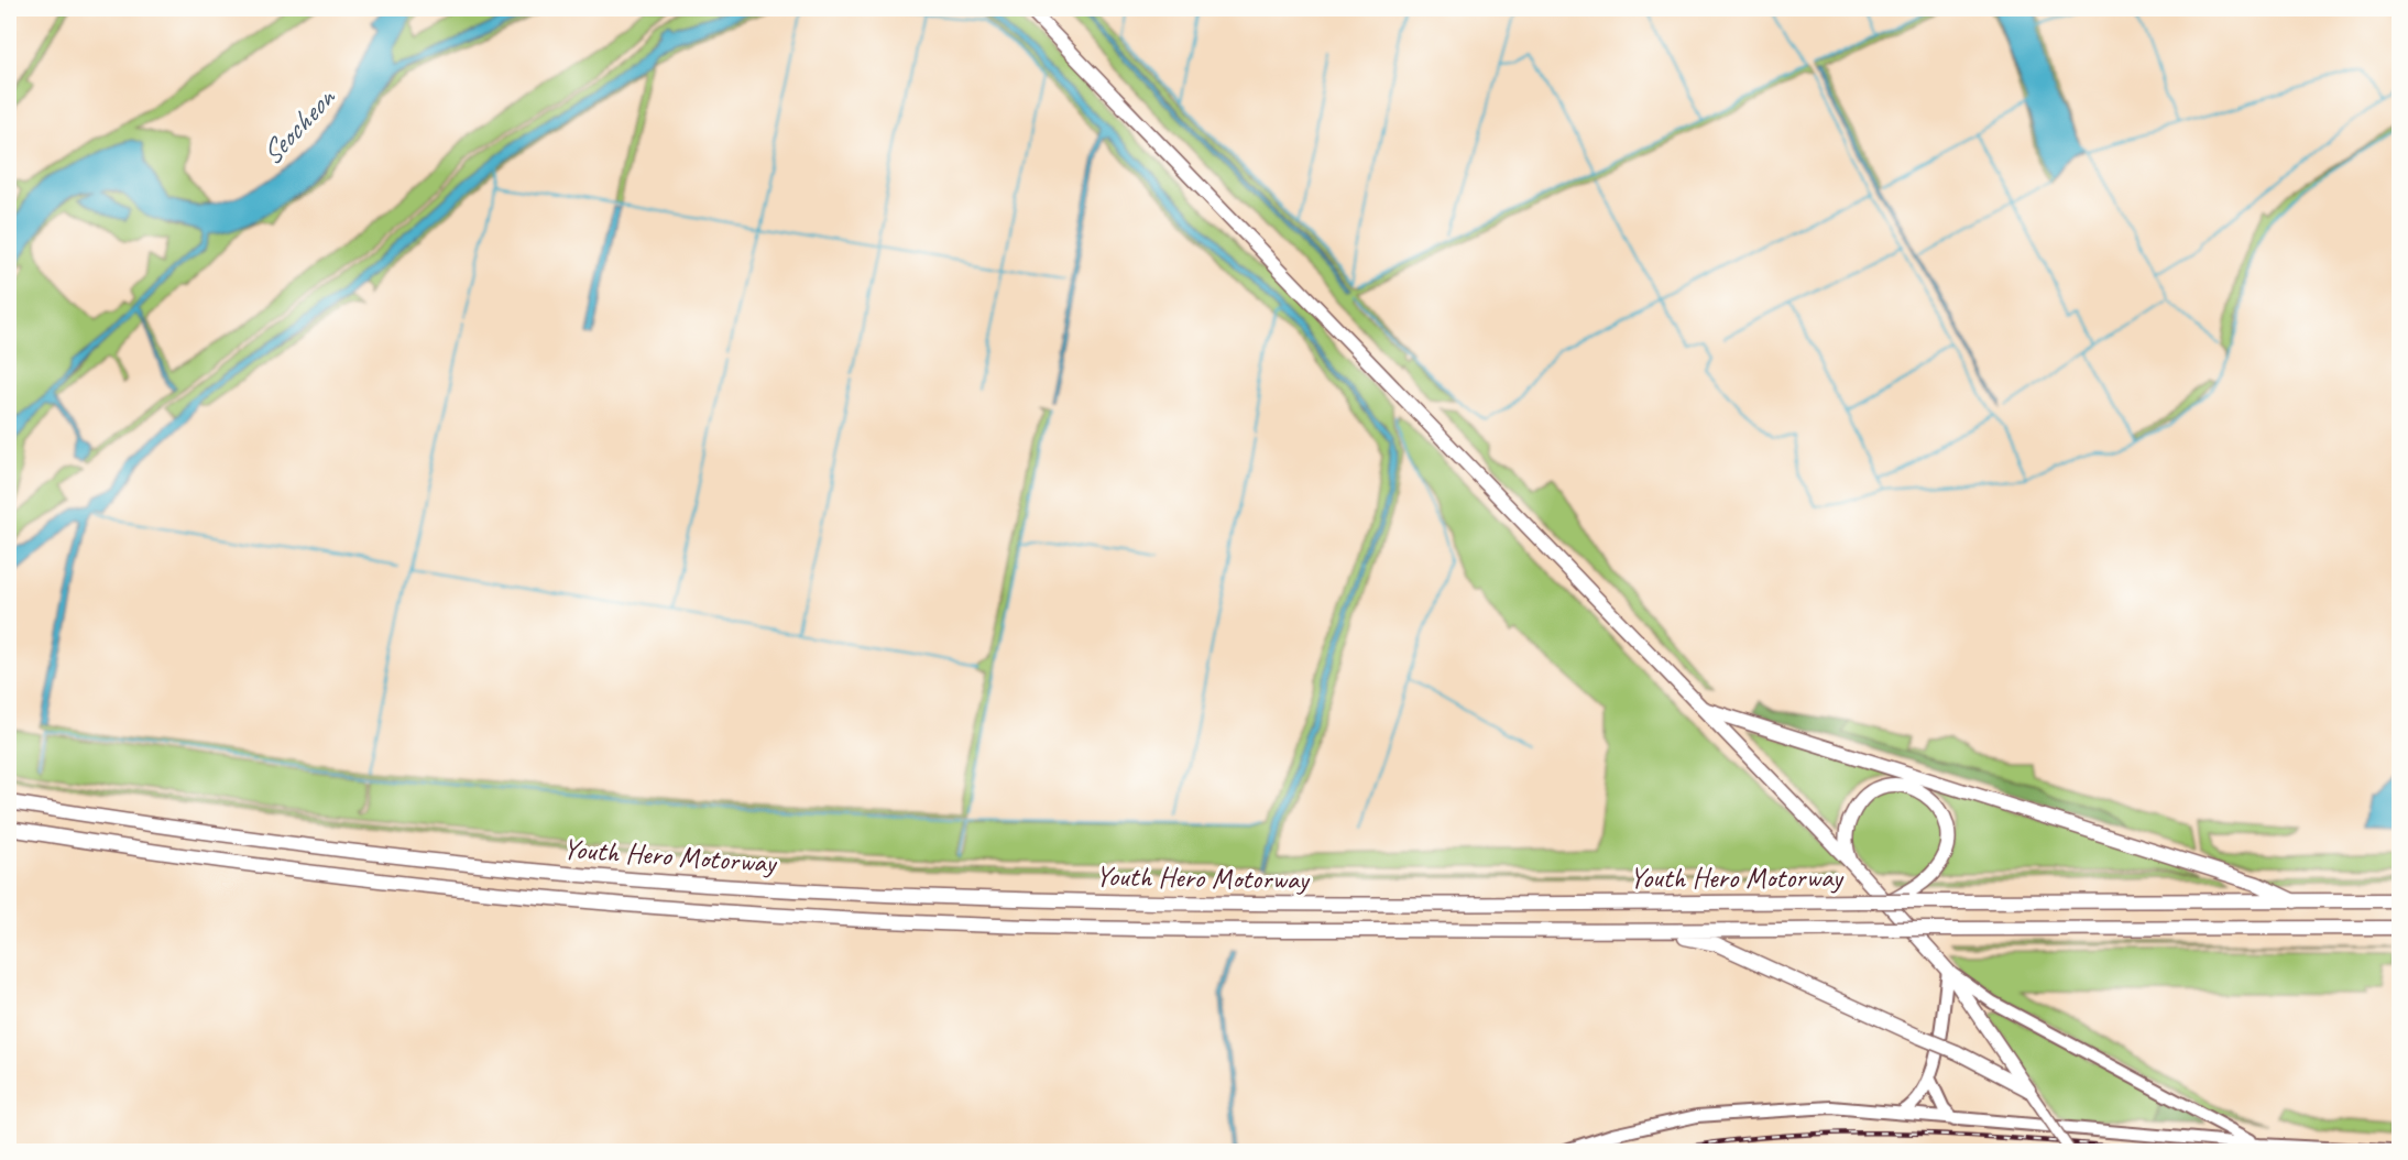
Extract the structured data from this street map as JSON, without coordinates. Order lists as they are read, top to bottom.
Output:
{
  "streets": {
    "highway": ["Youth Hero Motorway"]
  },
  "water": ["Seocheon"]
}
